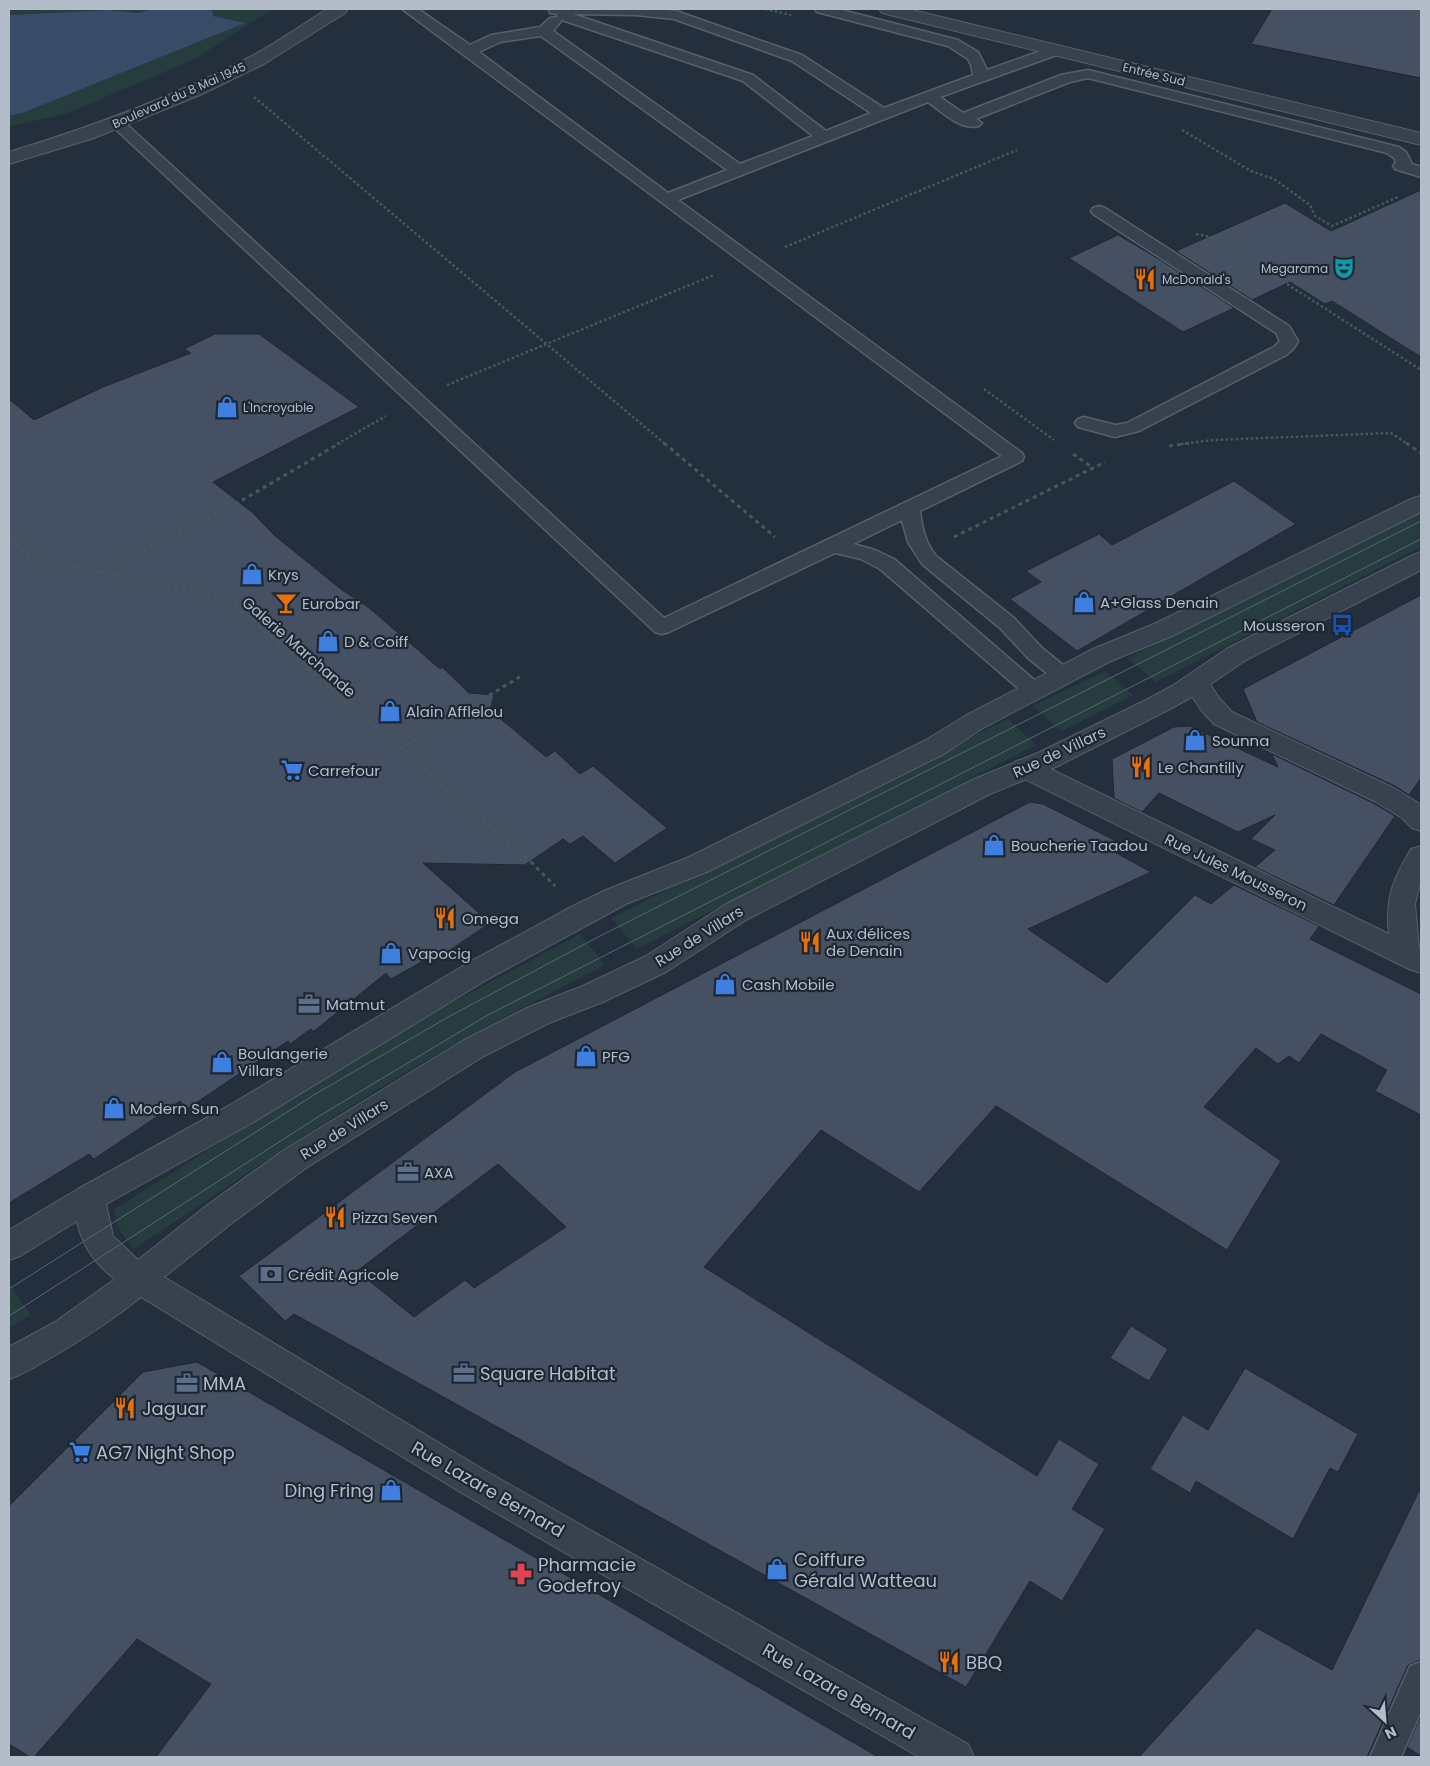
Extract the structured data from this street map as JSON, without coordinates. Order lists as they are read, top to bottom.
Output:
{
  "streets": {
    "street": [
      "Entrée Sud",
      "Boulevard du 8 Mai 1945",
      "Rue de Villars",
      "Rue Jules Mousseron",
      "Rue Lazare Bernard"
    ],
    "path": ["Galerie Marchande"]
  },
  "crossings": [
    ["Rue de Villars", "Rue Jules Mousseron"],
    ["Rue de Villars", "Rue Lazare Bernard"]
  ],
  "places": {
    "theatre": ["Megarama"],
    "restaurant": [
      "McDonald's",
      "Le Chantilly",
      "Omega",
      "Aux délices de Denain",
      "Pizza Seven",
      "Jaguar",
      "BBQ"
    ],
    "shop": [
      "L'Incroyable",
      "Krys",
      "A+Glass Denain",
      "D & Coiff",
      "Alain Afflelou",
      "Sounna",
      "Boucherie Taadou",
      "Vapocig",
      "Cash Mobile",
      "PFG",
      "Boulangerie Villars",
      "Modern Sun",
      "Ding Fring",
      "Coiffure Gérald Watteau"
    ],
    "bar": ["Eurobar"],
    "bus stop": ["Mousseron"],
    "supermarket": ["Carrefour", "AG7 Night Shop"],
    "office": [
      "Matmut",
      "AXA",
      "Square Habitat",
      "MMA"
    ],
    "bank": ["Crédit Agricole"],
    "pharmacy": ["Pharmacie Godefroy"]
  },
  "north": "bottom right"
}
